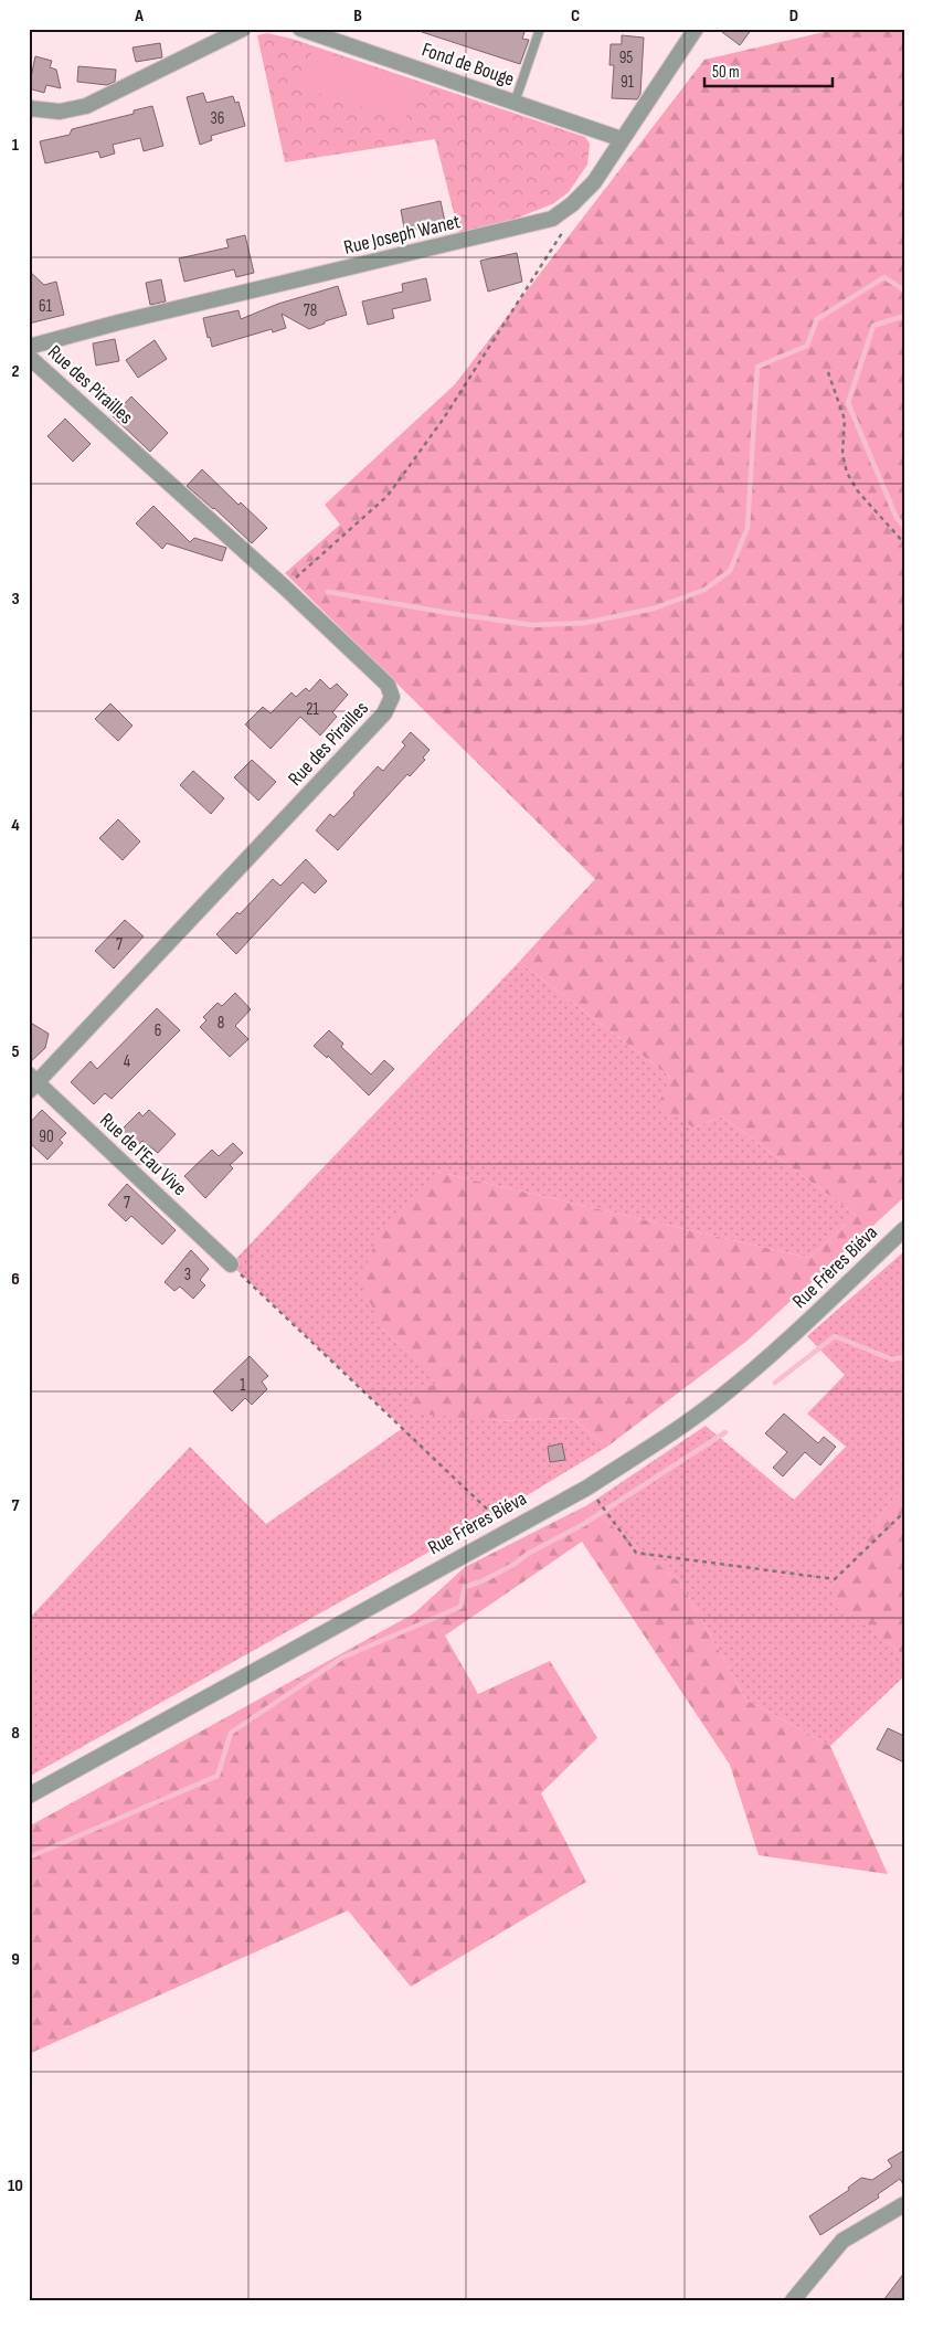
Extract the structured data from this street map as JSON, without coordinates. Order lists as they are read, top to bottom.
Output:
{
  "streets": {
    "street": [
      "Fond de Bouge",
      "Rue Joseph Wanet",
      "Rue des Pirailles",
      "Rue de l'Eau Vive",
      "Rue Frères Biéva"
    ]
  },
  "crossings": [
    ["Fond de Bouge", "Rue Joseph Wanet"],
    ["Rue des Pirailles", "Rue de l'Eau Vive"]
  ],
  "house_numbers": [
    "95",
    "91",
    "36",
    "61",
    "78",
    "21",
    "7",
    "8",
    "6",
    "4",
    "90",
    "7",
    "3",
    "1"
  ],
  "scale_bar": "50 m",
  "grid": {
    "columns": [
      "A",
      "B",
      "C",
      "D"
    ],
    "rows": [
      "1",
      "2",
      "3",
      "4",
      "5",
      "6",
      "7",
      "8",
      "9",
      "10"
    ]
  }
}
